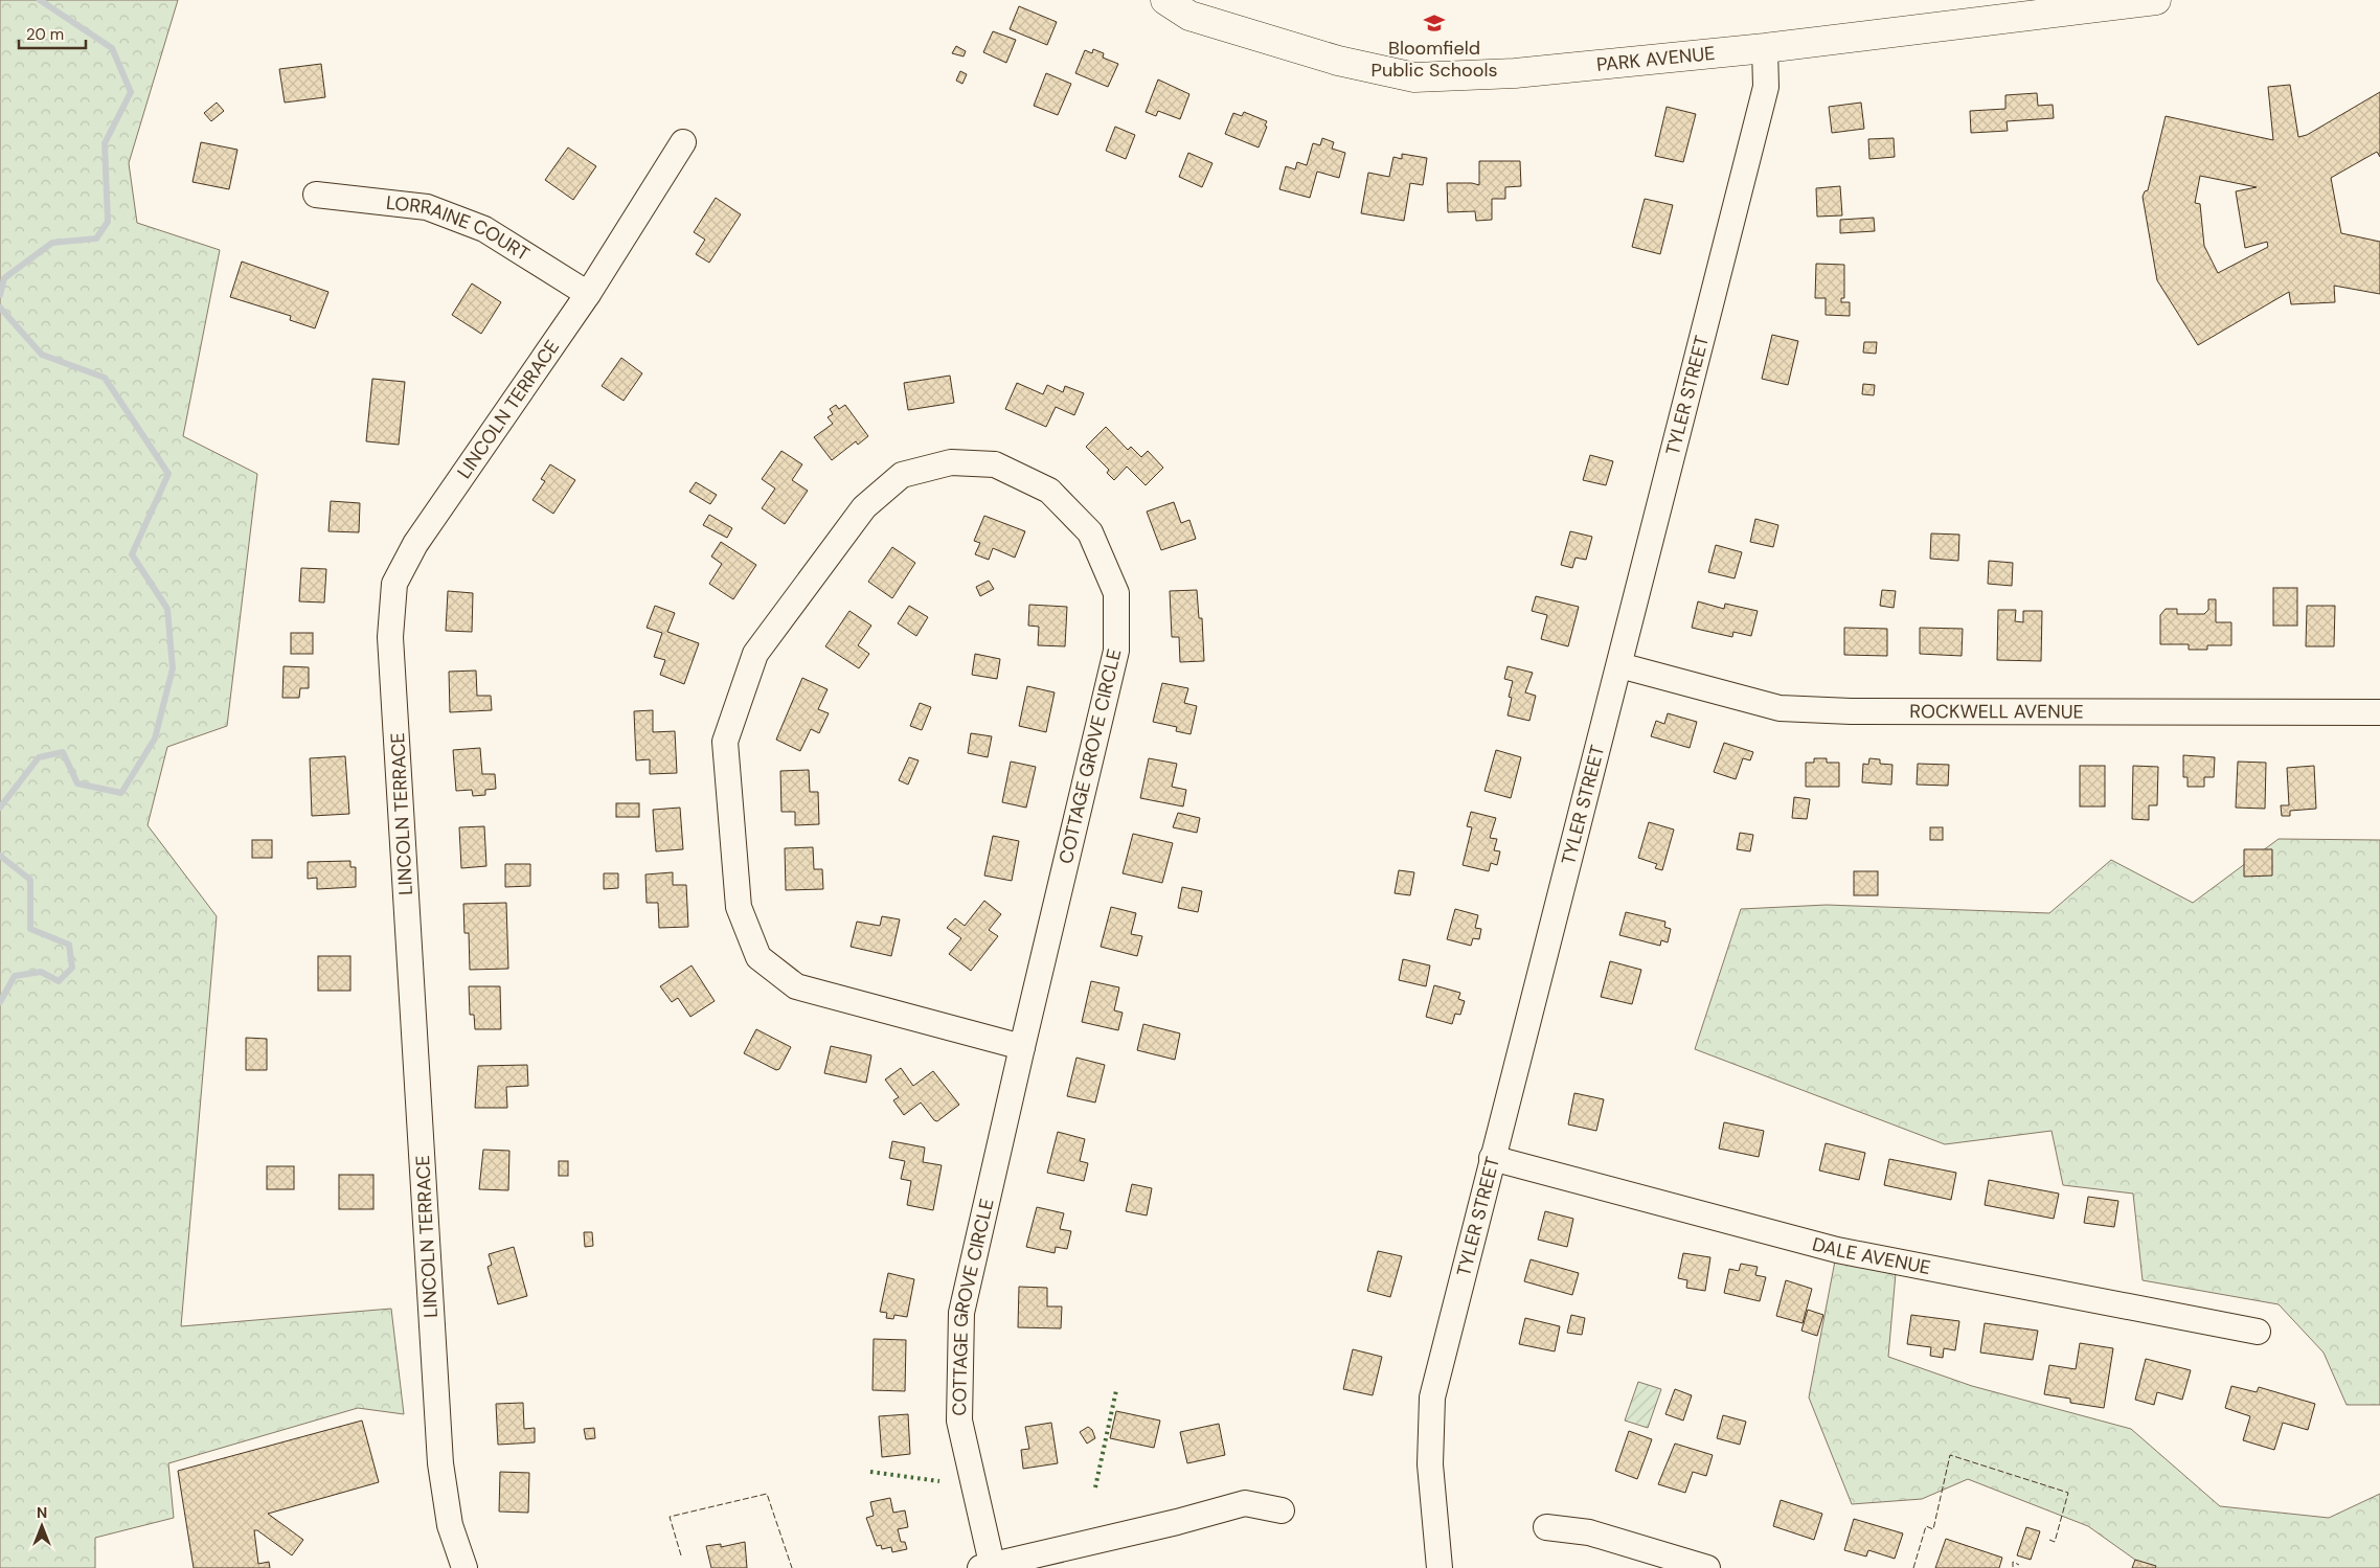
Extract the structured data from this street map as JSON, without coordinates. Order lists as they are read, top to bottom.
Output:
{
  "streets": {
    "main road": ["PARK AVENUE"],
    "street": [
      "LORRAINE COURT",
      "TYLER STREET",
      "LINCOLN TERRACE",
      "ROCKWELL AVENUE",
      "COTTAGE GROVE CIRCLE",
      "DALE AVENUE"
    ]
  },
  "crossings": [
    ["PARK AVENUE", "TYLER STREET"],
    ["LORRAINE COURT", "LINCOLN TERRACE"],
    ["TYLER STREET", "ROCKWELL AVENUE"],
    ["TYLER STREET", "DALE AVENUE"]
  ],
  "places": {
    "school or university": ["Bloomfield Public Schools"]
  },
  "scale_bar": "20 m",
  "north": "top"
}
